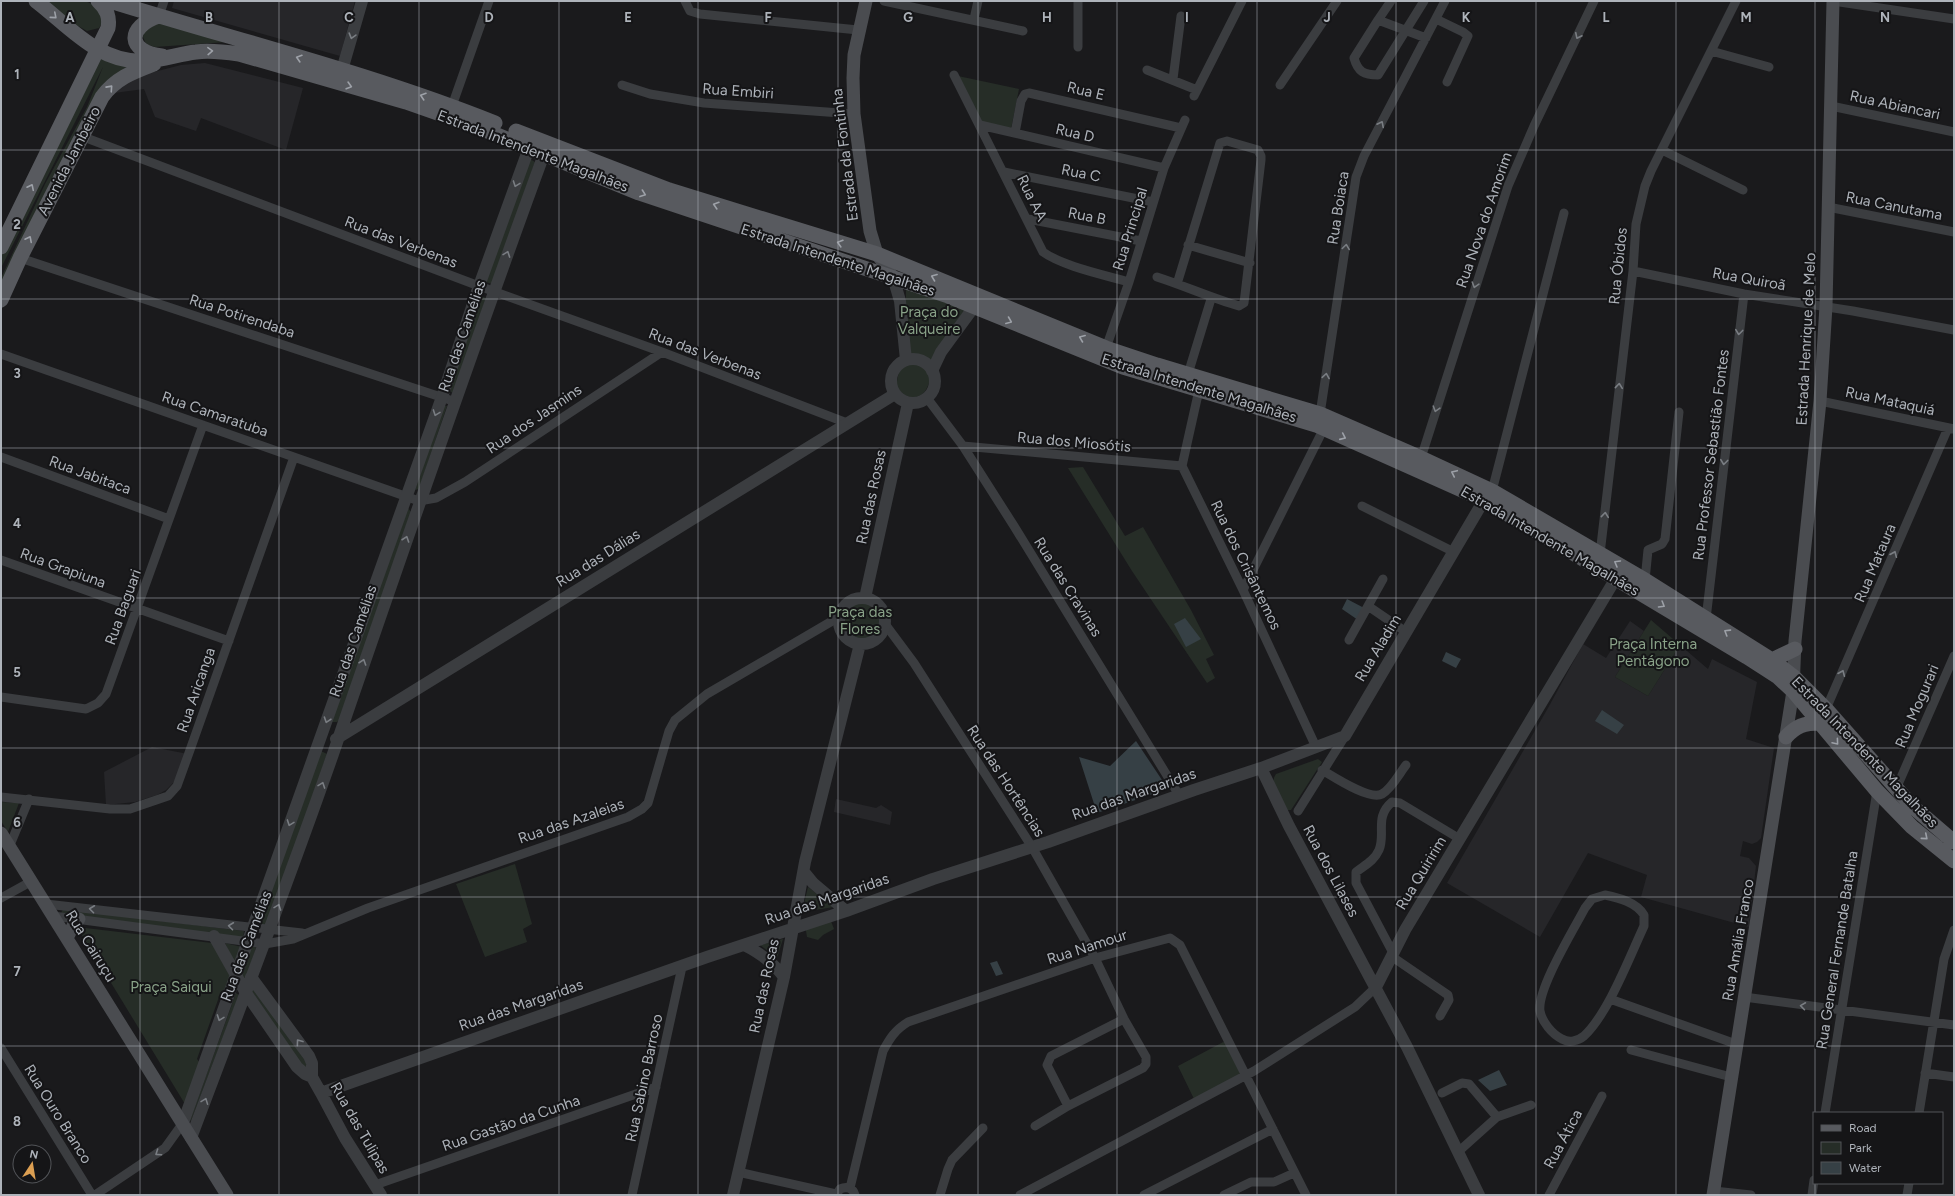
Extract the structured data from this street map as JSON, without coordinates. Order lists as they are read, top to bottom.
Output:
{
  "streets": {
    "main road": [
      "Estrada Intendente Magalhães",
      "Estrada da Fontinha",
      "Avenida Jambeiro",
      "Estrada Henrique de Melo",
      "Rua Amália Franco",
      "Rua Cairuçu"
    ],
    "street": [
      "Rua Embiri",
      "Rua E",
      "Rua Abiancari",
      "Rua D",
      "Rua C",
      "Rua AA",
      "Rua Canutama",
      "Rua Boiaca",
      "Rua B",
      "Rua Nova do Amorim",
      "Rua Principal",
      "Rua das Verbenas",
      "Rua Óbidos",
      "Rua Quiroã",
      "Rua Potirendaba",
      "Rua das Camélias",
      "Rua Mataquiá",
      "Rua Camaratuba",
      "Rua dos Jasmins",
      "Rua dos Miosótis",
      "Rua Professor Sebastião Fontes",
      "Rua Jabitaca",
      "Rua das Rosas",
      "Rua das Dálias",
      "Rua Mataura",
      "Rua dos Crisântemos",
      "Rua Grapiuna",
      "Rua das Cravinas",
      "Rua Baguari",
      "Rua Aladim",
      "Rua Aricanga",
      "Rua Mogurari",
      "Rua das Hortências",
      "Rua das Margaridas",
      "Rua das Azaleias",
      "Rua dos Lilases",
      "Rua Quiririm",
      "Rua Namour",
      "Rua General Fernande Batalha",
      "Rua Sabino Barroso",
      "Rua Ouro Branco",
      "Rua Gastão da Cunha",
      "Rua das Tulipas",
      "Rua Ática"
    ]
  },
  "crossings": [
    ["Rua Embiri", "Estrada da Fontinha"],
    ["Rua E", "Rua D"],
    ["Rua E", "Rua Principal"],
    ["Rua Abiancari", "Estrada Henrique de Melo"],
    ["Rua D", "Rua AA"],
    ["Rua D", "Rua Principal"],
    ["Estrada Intendente Magalhães", "Estrada da Fontinha"],
    ["Estrada Intendente Magalhães", "Avenida Jambeiro"],
    ["Estrada Intendente Magalhães", "Rua Boiaca"],
    ["Estrada Intendente Magalhães", "Rua Nova do Amorim"],
    ["Estrada Intendente Magalhães", "Rua Principal"],
    ["Estrada Intendente Magalhães", "Rua Óbidos"],
    ["Estrada Intendente Magalhães", "Rua das Camélias"],
    ["Estrada Intendente Magalhães", "Estrada Henrique de Melo"],
    ["Estrada Intendente Magalhães", "Rua Professor Sebastião Fontes"],
    ["Estrada Intendente Magalhães", "Rua Mataura"],
    ["Estrada Intendente Magalhães", "Rua Aladim"],
    ["Estrada Intendente Magalhães", "Rua Mogurari"],
    ["Estrada Intendente Magalhães", "Rua Quiririm"],
    ["Estrada Intendente Magalhães", "Rua Amália Franco"],
    ["Estrada Intendente Magalhães", "Rua General Fernande Batalha"],
    ["Avenida Jambeiro", "Rua das Verbenas"],
    ["Avenida Jambeiro", "Rua Potirendaba"],
    ["Rua C", "Rua AA"],
    ["Rua C", "Rua Principal"],
    ["Rua AA", "Rua B"],
    ["Rua AA", "Rua Principal"],
    ["Rua Canutama", "Estrada Henrique de Melo"],
    ["Rua Boiaca", "Rua dos Crisântemos"],
    ["Rua B", "Rua Principal"],
    ["Rua das Verbenas", "Rua das Camélias"],
    ["Rua das Verbenas", "Rua dos Jasmins"],
    ["Rua das Verbenas", "Rua das Dálias"],
    ["Rua Óbidos", "Rua Quiroã"],
    ["Rua Quiroã", "Estrada Henrique de Melo"],
    ["Rua Quiroã", "Rua Professor Sebastião Fontes"],
    ["Rua Potirendaba", "Rua das Camélias"],
    ["Rua das Camélias", "Rua Camaratuba"],
    ["Rua das Camélias", "Rua dos Jasmins"],
    ["Rua das Camélias", "Rua das Dálias"],
    ["Rua das Camélias", "Rua das Azaleias"],
    ["Rua das Camélias", "Rua Cairuçu"],
    ["Rua das Camélias", "Rua das Tulipas"],
    ["Estrada Henrique de Melo", "Rua Mataquiá"],
    ["Estrada Henrique de Melo", "Rua Amália Franco"],
    ["Rua Mataquiá", "Rua Mataura"],
    ["Rua Camaratuba", "Rua dos Jasmins"],
    ["Rua Camaratuba", "Rua Baguari"],
    ["Rua Camaratuba", "Rua Aricanga"],
    ["Rua dos Miosótis", "Rua dos Crisântemos"],
    ["Rua dos Miosótis", "Rua das Cravinas"],
    ["Rua Jabitaca", "Rua Baguari"],
    ["Rua das Rosas", "Rua das Dálias"],
    ["Rua das Rosas", "Rua das Cravinas"],
    ["Rua das Rosas", "Rua das Hortências"],
    ["Rua das Rosas", "Rua das Margaridas"],
    ["Rua das Rosas", "Rua das Azaleias"],
    ["Rua das Dálias", "Rua das Cravinas"],
    ["Rua dos Crisântemos", "Rua das Margaridas"],
    ["Rua Grapiuna", "Rua Baguari"],
    ["Rua Grapiuna", "Rua Aricanga"],
    ["Rua das Cravinas", "Rua das Margaridas"],
    ["Rua Aladim", "Rua das Margaridas"],
    ["Rua das Hortências", "Rua das Margaridas"],
    ["Rua das Hortências", "Rua das Azaleias"],
    ["Rua das Hortências", "Rua Namour"],
    ["Rua das Margaridas", "Rua dos Lilases"],
    ["Rua das Margaridas", "Rua Sabino Barroso"],
    ["Rua das Margaridas", "Rua das Tulipas"],
    ["Rua dos Lilases", "Rua Quiririm"],
    ["Rua Sabino Barroso", "Rua Gastão da Cunha"],
    ["Rua Gastão da Cunha", "Rua das Tulipas"]
  ],
  "one_way": ["Avenida Jambeiro", "Rua Boiaca", "Rua Mataura"],
  "parks": [
    "Praça do Valqueire",
    "Praça das Flores",
    "Praça Interna Pentágono",
    "Praça Saiqui"
  ],
  "legend": ["Road", "Park", "Water"],
  "north": "top",
  "grid": {
    "columns": [
      "A",
      "B",
      "C",
      "D",
      "E",
      "F",
      "G",
      "H",
      "I",
      "J",
      "K",
      "L",
      "M",
      "N"
    ],
    "rows": [
      "1",
      "2",
      "3",
      "4",
      "5",
      "6",
      "7",
      "8"
    ]
  }
}
